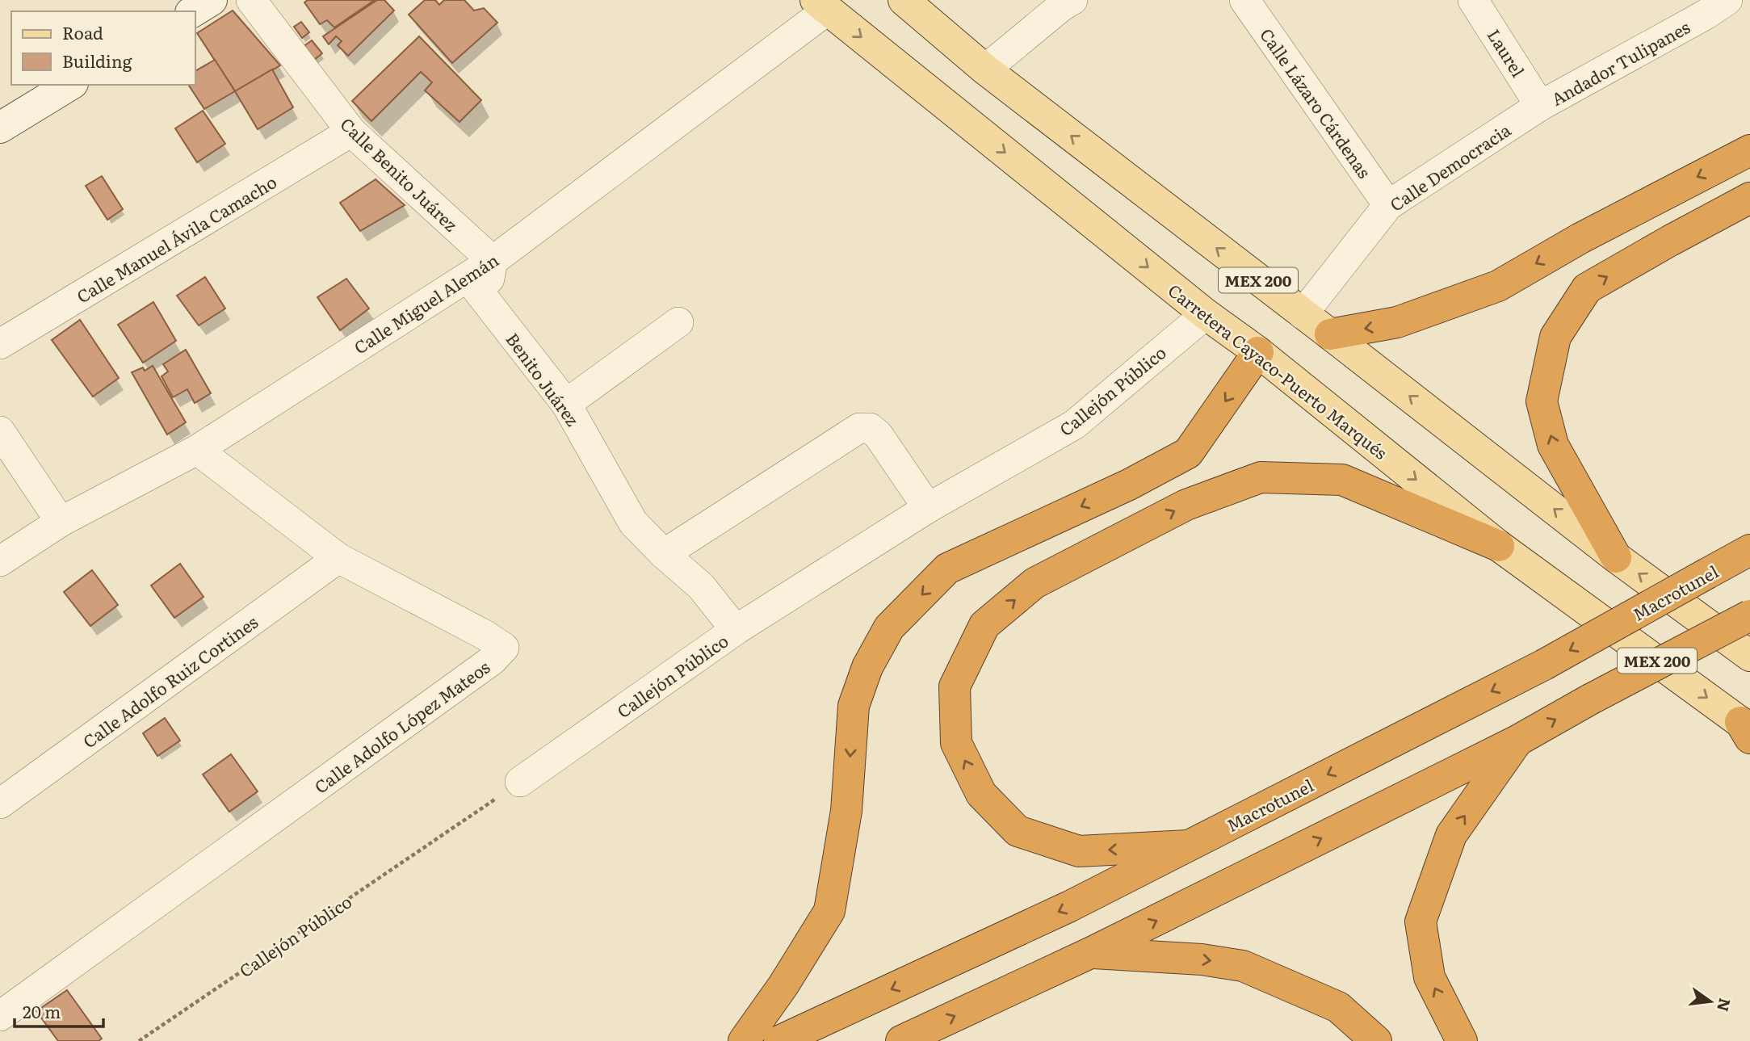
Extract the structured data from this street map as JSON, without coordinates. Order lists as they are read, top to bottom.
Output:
{
  "streets": {
    "highway": ["Macrotunel"],
    "main road": ["MEX 200", "Carretera Cayaco-Puerto Marqués"],
    "street": [
      "Laurel",
      "Andador Tulipanes",
      "Calle Lázaro Cárdenas",
      "Calle Democracia",
      "Calle Benito Juárez",
      "Calle Manuel Ávila Camacho",
      "Calle Miguel Alemán",
      "Benito Juárez",
      "Callejón Público",
      "Calle Adolfo Ruiz Cortines",
      "Calle Adolfo López Mateos"
    ]
  },
  "crossings": [
    ["Laurel", "Andador Tulipanes"],
    ["Laurel", "Calle Democracia"],
    ["Andador Tulipanes", "Calle Democracia"],
    ["Calle Lázaro Cárdenas", "Calle Democracia"],
    ["Calle Democracia", "MEX 200"],
    ["Calle Benito Juárez", "Calle Manuel Ávila Camacho"],
    ["Calle Benito Juárez", "Calle Miguel Alemán"],
    ["Calle Benito Juárez", "Benito Juárez"],
    ["Calle Miguel Alemán", "Carretera Cayaco-Puerto Marqués"],
    ["Calle Miguel Alemán", "Benito Juárez"],
    ["Calle Miguel Alemán", "Calle Adolfo López Mateos"],
    ["Carretera Cayaco-Puerto Marqués", "Callejón Público"],
    ["Benito Juárez", "Callejón Público"],
    ["Calle Adolfo Ruiz Cortines", "Calle Adolfo López Mateos"]
  ],
  "legend": ["Road", "Building"],
  "scale_bar": "20 m",
  "north": "right"
}
